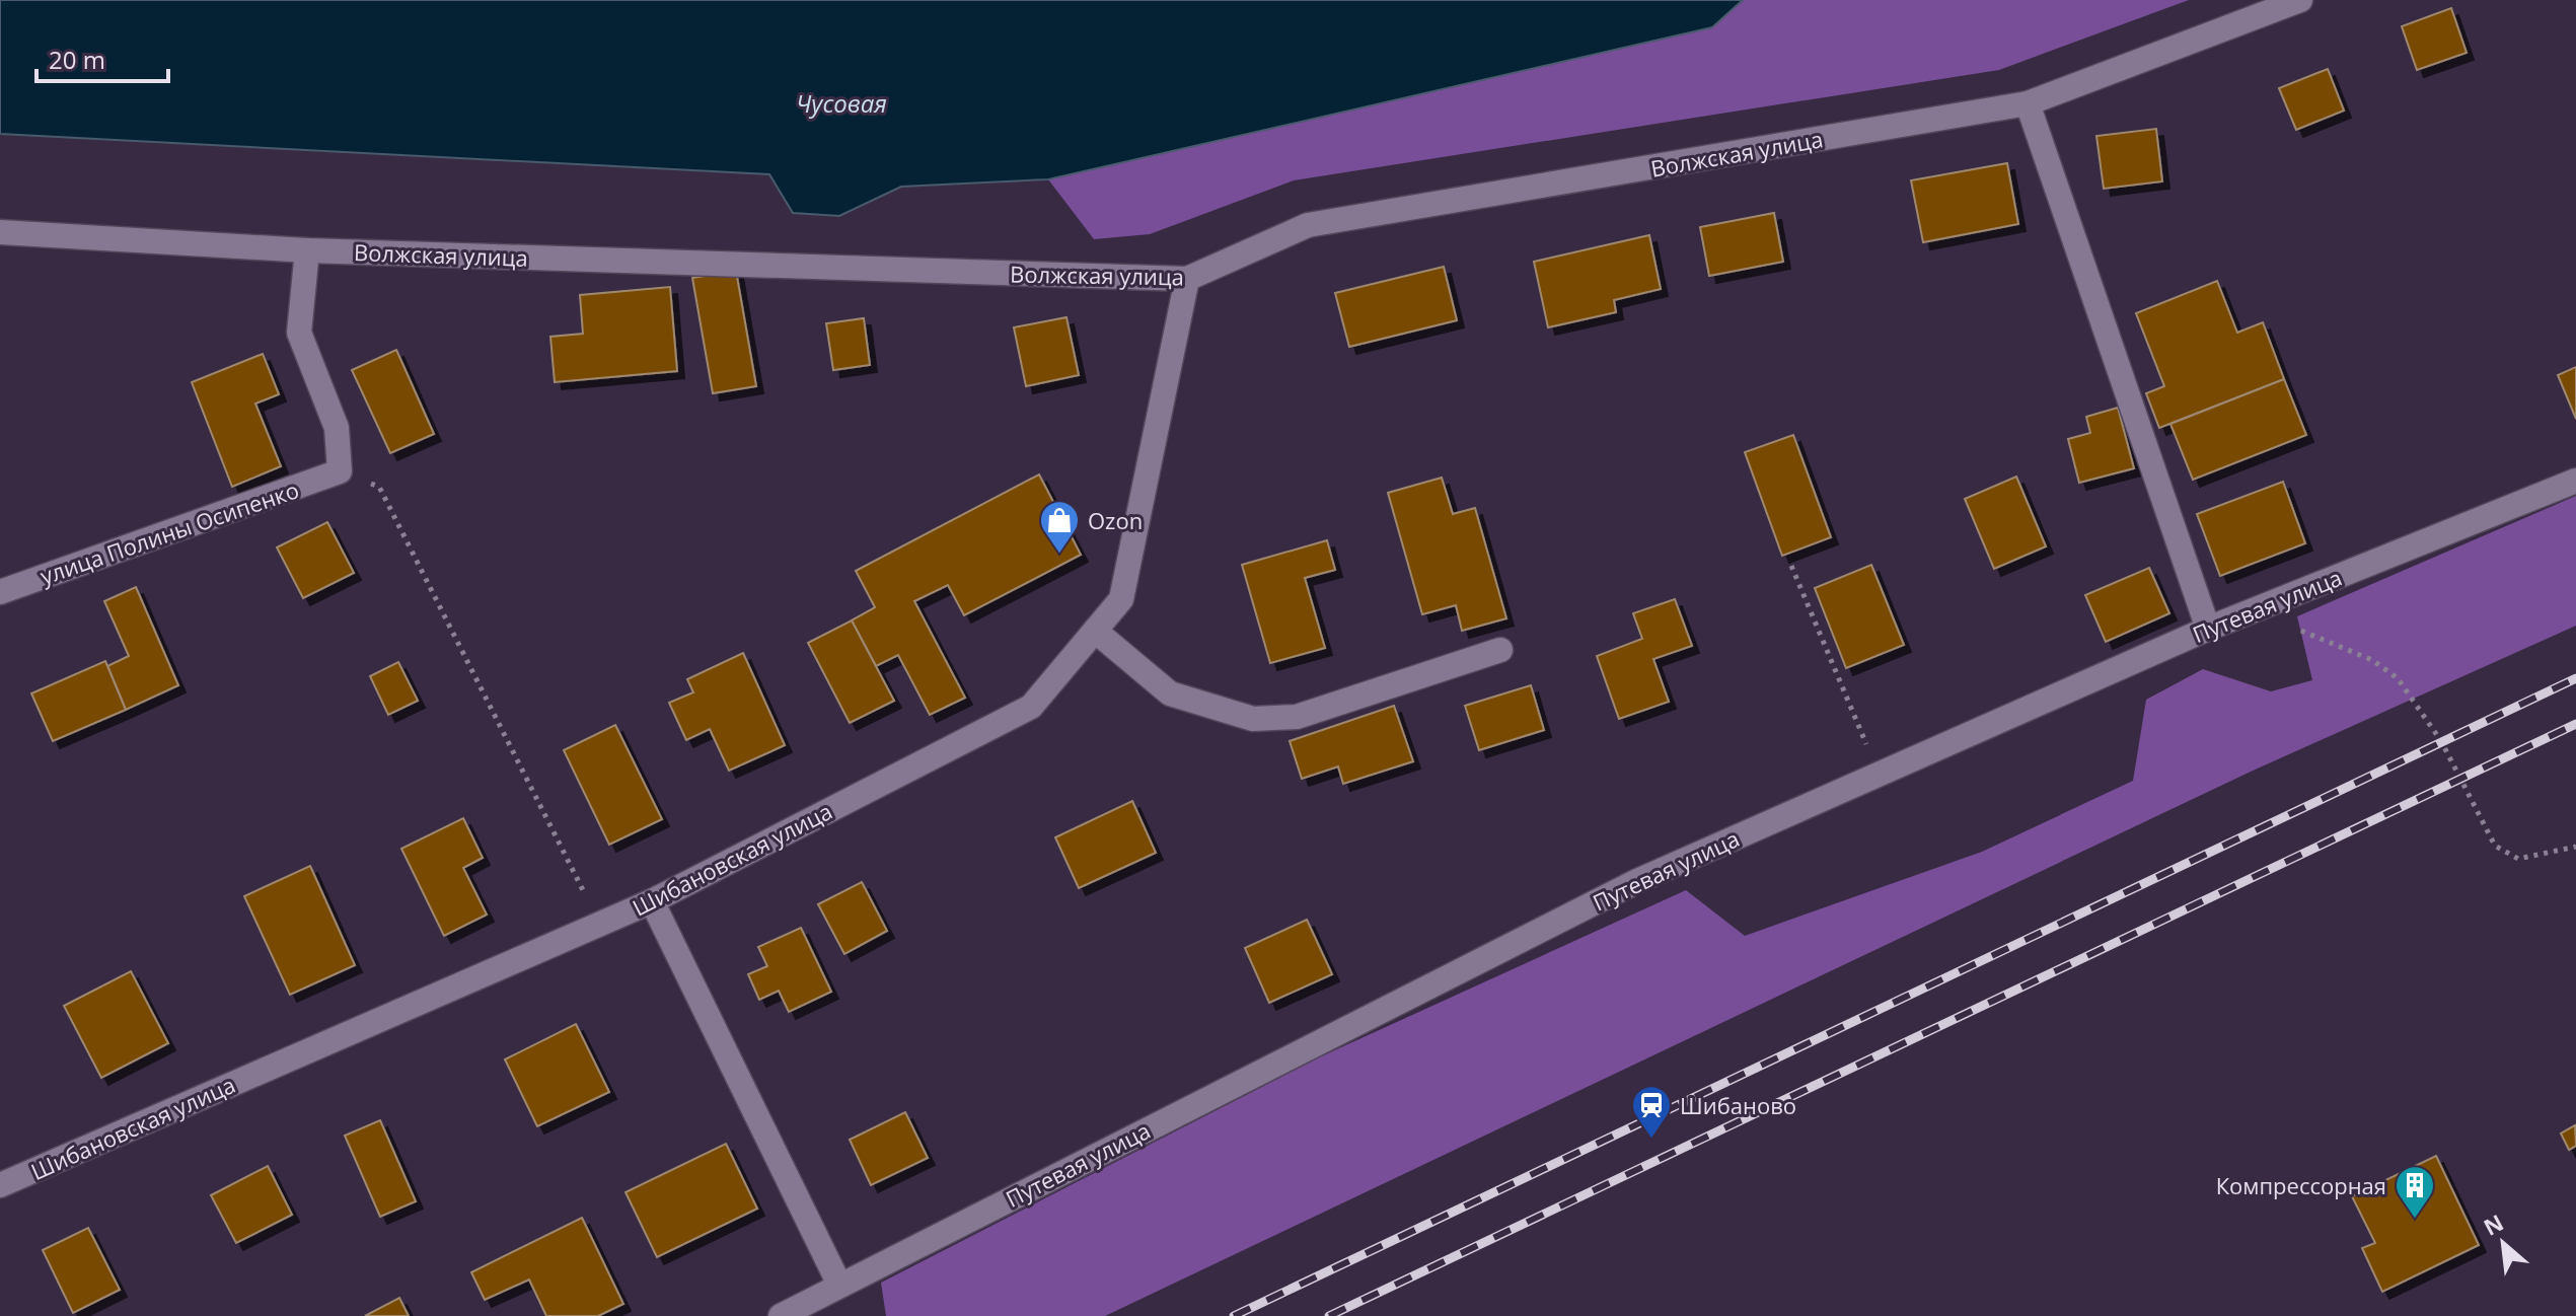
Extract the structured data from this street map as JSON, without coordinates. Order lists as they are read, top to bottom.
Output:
{
  "streets": {
    "street": [
      "Волжская улица",
      "улица Полины Осипенко",
      "Путевая улица",
      "Шибановская улица"
    ]
  },
  "crossings": [
    ["Волжская улица", "Шибановская улица"]
  ],
  "water": ["Чусовая"],
  "places": {
    "shop": ["Ozon"],
    "station": ["Шибаново"],
    "building": ["Компрессорная"]
  },
  "scale_bar": "20 m",
  "north": "top left"
}
